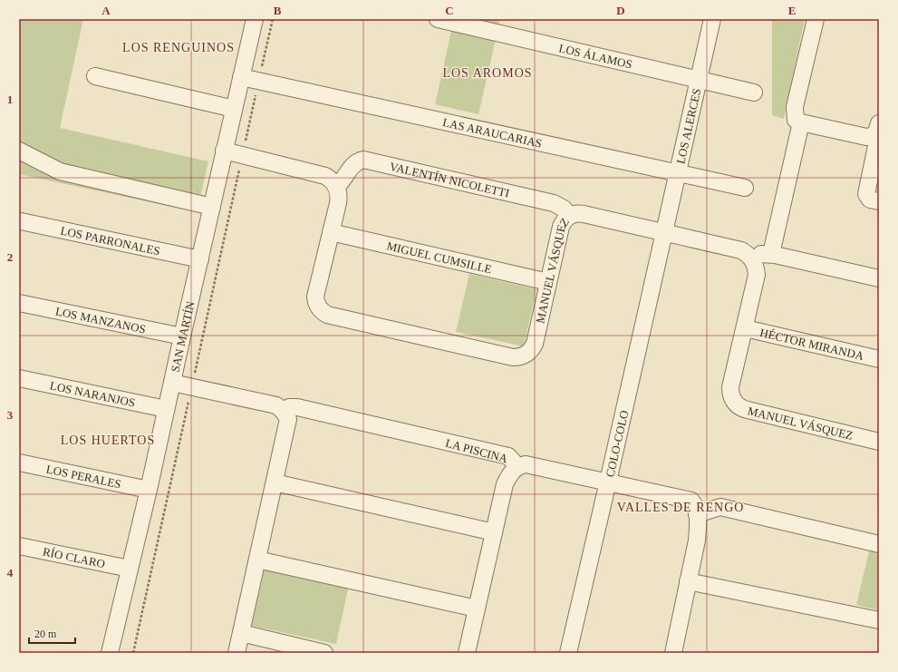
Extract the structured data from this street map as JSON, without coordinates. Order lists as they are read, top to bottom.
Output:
{
  "streets": {
    "street": [
      "LOS ÁLAMOS",
      "LOS ALERCES",
      "LAS ARAUCARIAS",
      "VALENTÍN NICOLETTI",
      "LOS PARRONALES",
      "MIGUEL CUMSILLE",
      "MANUEL VÁSQUEZ",
      "LOS MANZANOS",
      "SAN MARTÍN",
      "HÉCTOR MIRANDA",
      "LOS NARANJOS",
      "COLO-COLO",
      "LA PISCINA",
      "LOS PERALES",
      "RÍO CLARO"
    ]
  },
  "crossings": [
    ["LOS ÁLAMOS", "LOS ALERCES"],
    ["LOS ALERCES", "LAS ARAUCARIAS"],
    ["LOS ALERCES", "MANUEL VÁSQUEZ"],
    ["LOS ALERCES", "COLO-COLO"],
    ["LAS ARAUCARIAS", "SAN MARTÍN"],
    ["VALENTÍN NICOLETTI", "MANUEL VÁSQUEZ"],
    ["LOS PARRONALES", "SAN MARTÍN"],
    ["MIGUEL CUMSILLE", "MANUEL VÁSQUEZ"],
    ["MANUEL VÁSQUEZ", "HÉCTOR MIRANDA"],
    ["MANUEL VÁSQUEZ", "COLO-COLO"],
    ["LOS MANZANOS", "SAN MARTÍN"],
    ["SAN MARTÍN", "LOS NARANJOS"],
    ["SAN MARTÍN", "LOS PERALES"],
    ["SAN MARTÍN", "RÍO CLARO"],
    ["COLO-COLO", "LA PISCINA"]
  ],
  "districts": [
    "LOS RENGUINOS",
    "LOS AROMOS",
    "LOS HUERTOS",
    "VALLES DE RENGO"
  ],
  "scale_bar": "20 m",
  "grid": {
    "columns": [
      "A",
      "B",
      "C",
      "D",
      "E"
    ],
    "rows": [
      "1",
      "2",
      "3",
      "4"
    ]
  }
}
